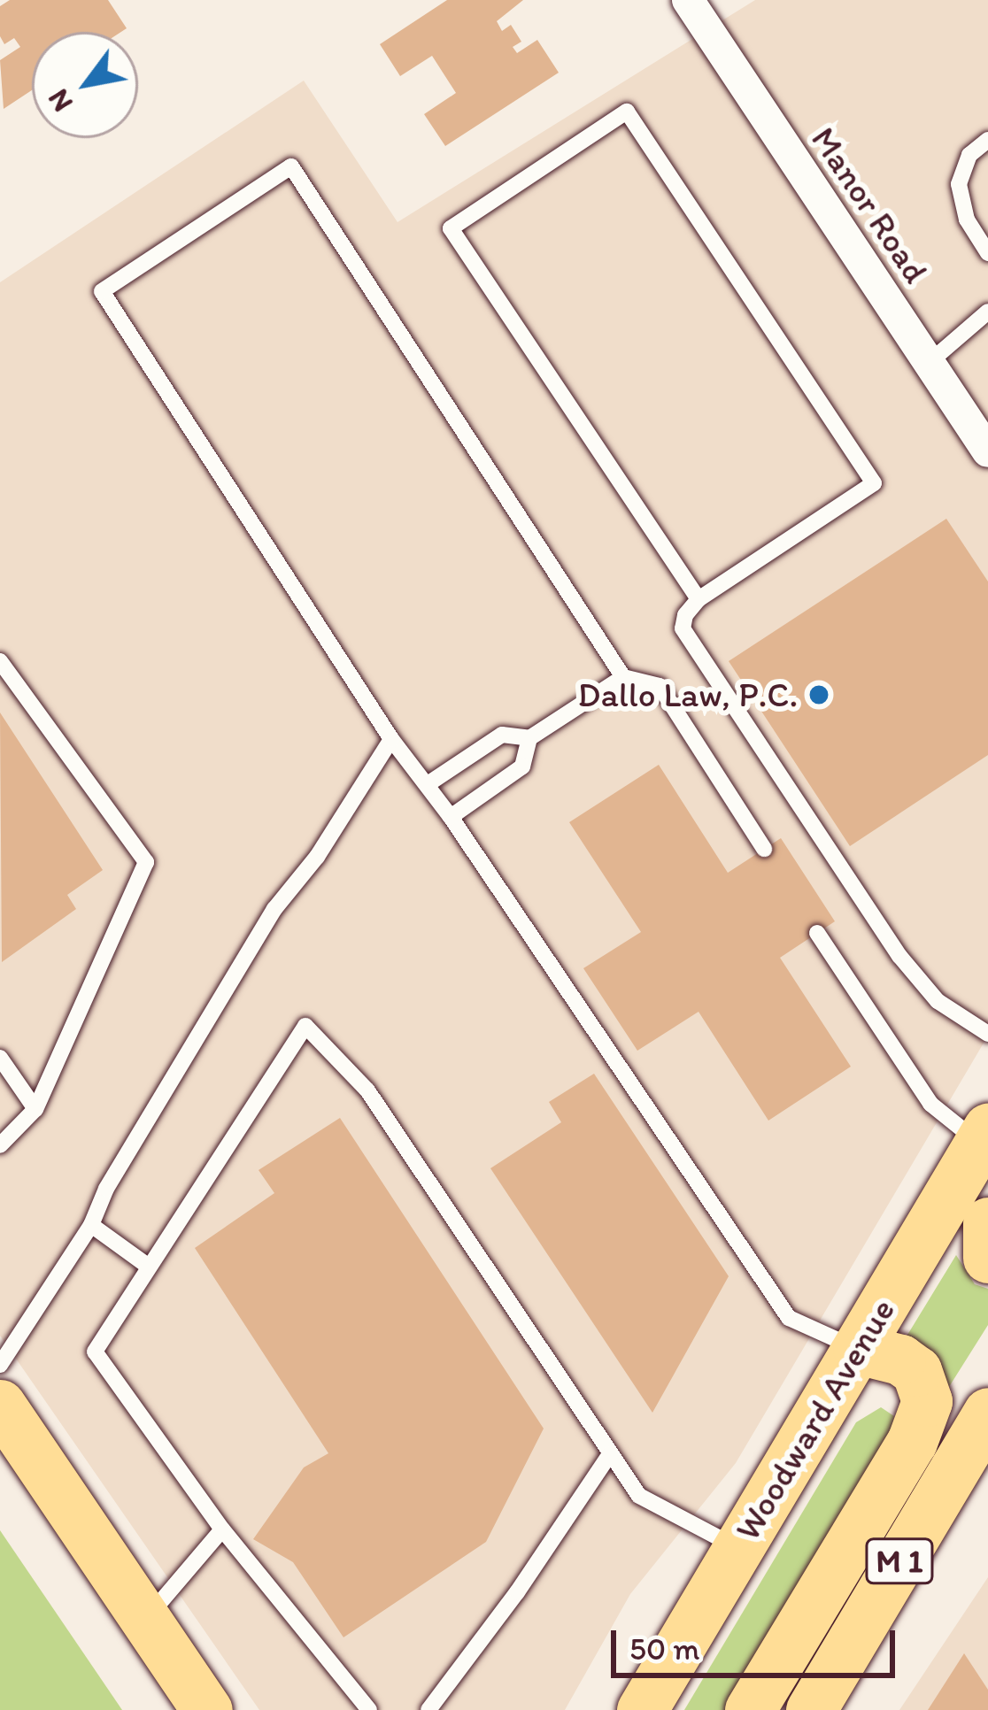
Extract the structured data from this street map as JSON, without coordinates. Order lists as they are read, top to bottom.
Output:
{
  "streets": {
    "main road": ["Woodward Avenue", "M 1"],
    "street": ["Manor Road"]
  },
  "places": ["Dallo Law, P.C."],
  "scale_bar": "50 m",
  "north": "bottom left"
}
